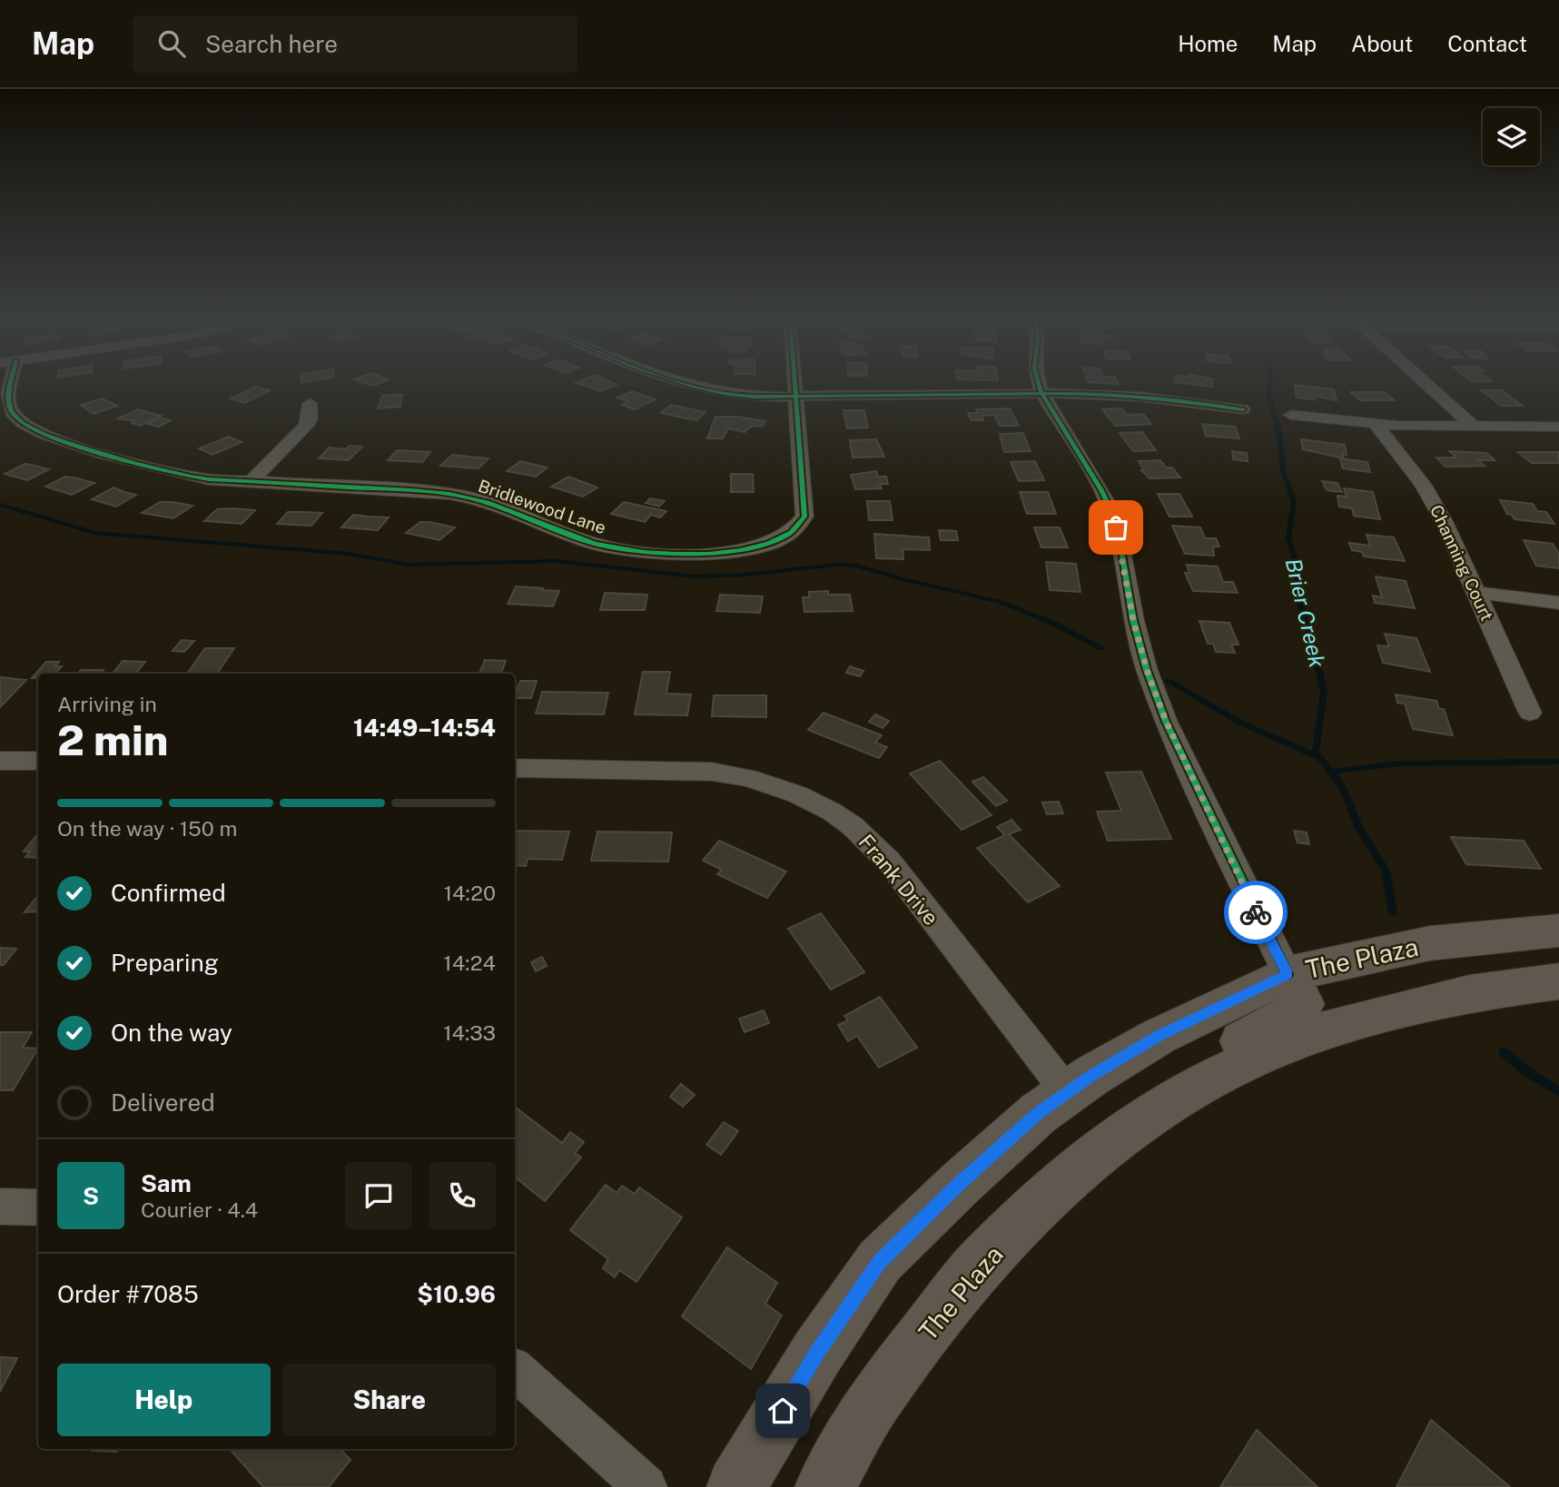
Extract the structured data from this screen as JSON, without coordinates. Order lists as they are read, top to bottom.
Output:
{
  "streets": {
    "main road": ["The Plaza"],
    "street": ["Bridlewood Lane", "Channing Court", "Frank Drive"]
  },
  "crossings": [
    ["Frank Drive", "The Plaza"]
  ],
  "water": ["Brier Creek"],
  "page": {
    "header": "Map",
    "search": "Search here",
    "nav": [
      "Home",
      "Map",
      "About",
      "Contact"
    ],
    "heading": ["2 min", "Arriving in", "14:49–14:54"],
    "panel": [
      "Sam",
      "Courier · 4.4",
      "Order #7085",
      "$10.96"
    ],
    "bar": "On the way · 150 m",
    "list": [
      ["Confirmed", "14:20"],
      ["Preparing", "14:24"],
      ["On the way", "14:33"],
      "Delivered"
    ],
    "round": "S",
    "buttons": ["Help", "Share"]
  }
}
